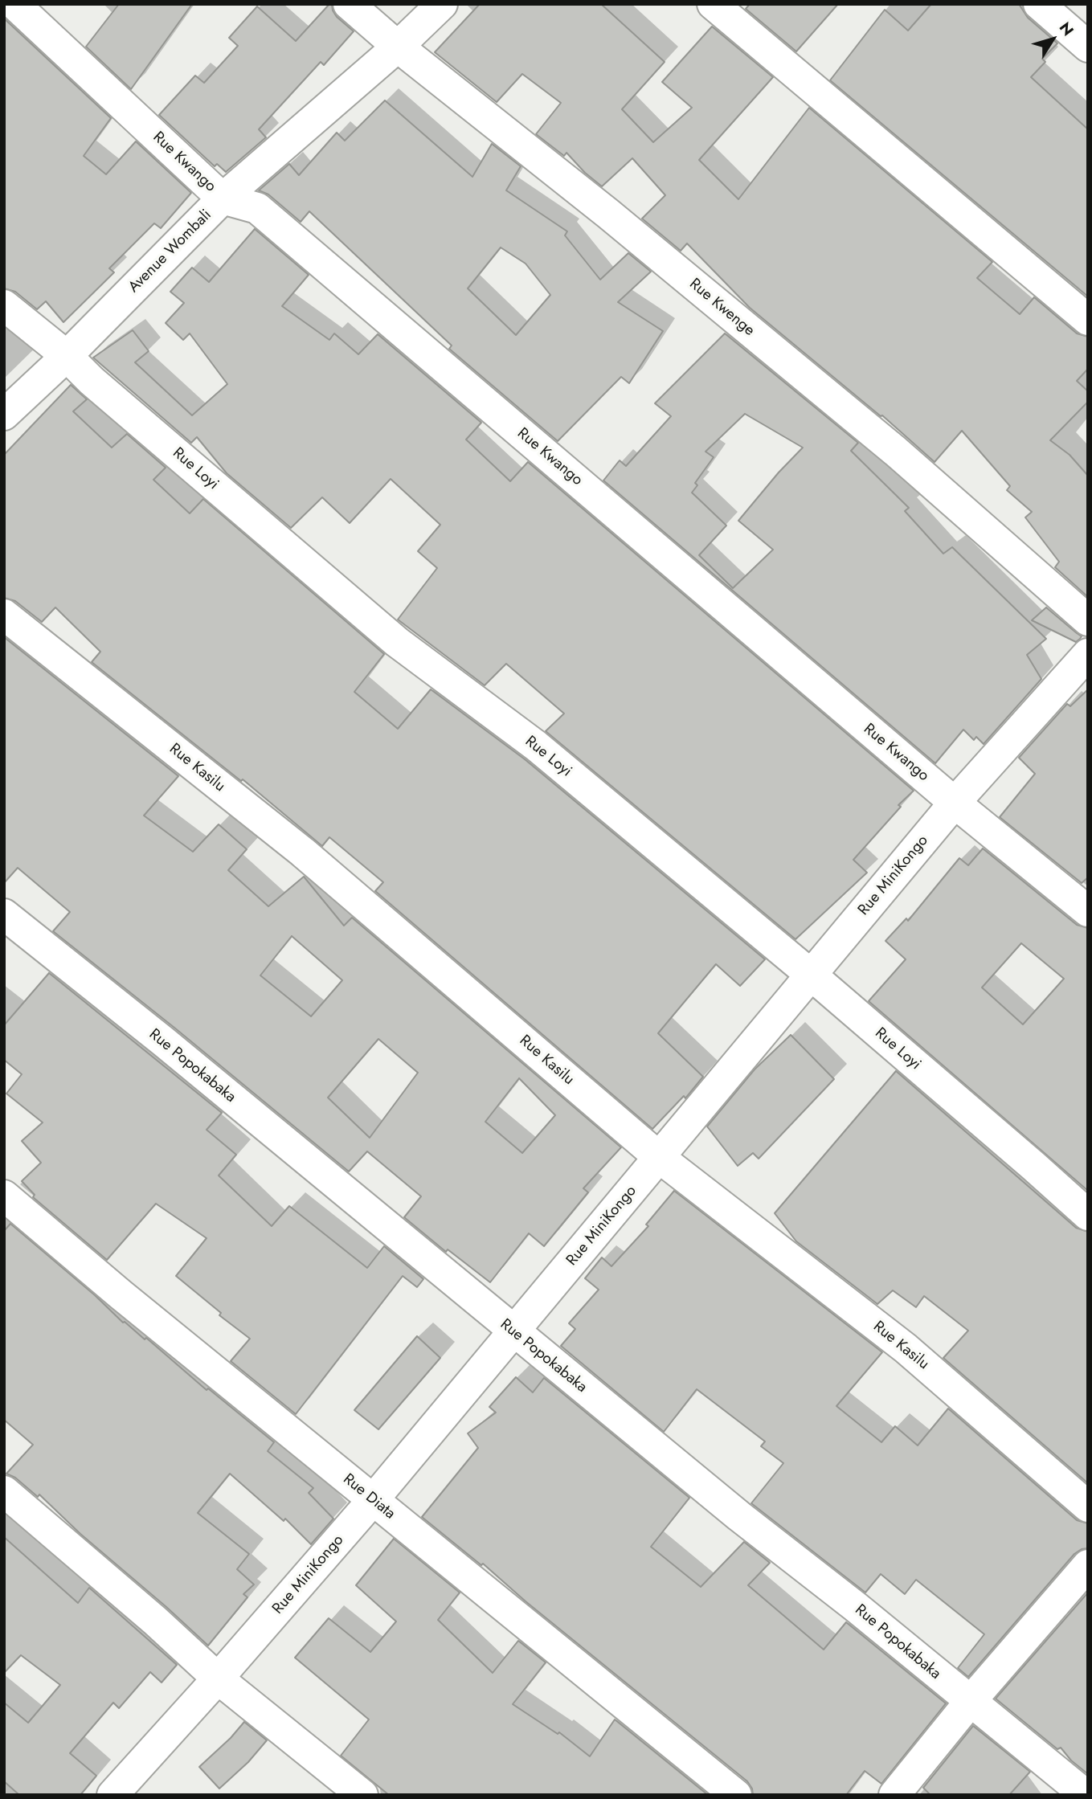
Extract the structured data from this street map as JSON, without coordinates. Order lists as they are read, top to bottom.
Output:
{
  "streets": {
    "street": [
      "Rue Kwango",
      "Avenue Wombali",
      "Rue Kwenge",
      "Rue Loyi",
      "Rue Kasilu",
      "Rue MiniKongo",
      "Rue Popokabaka",
      "Rue Diata"
    ]
  },
  "crossings": [
    ["Rue Kwango", "Avenue Wombali"],
    ["Rue Kwango", "Rue MiniKongo"],
    ["Avenue Wombali", "Rue Kwenge"],
    ["Avenue Wombali", "Rue Loyi"],
    ["Rue Loyi", "Rue MiniKongo"],
    ["Rue Kasilu", "Rue MiniKongo"],
    ["Rue MiniKongo", "Rue Popokabaka"],
    ["Rue MiniKongo", "Rue Diata"]
  ],
  "north": "top right"
}
